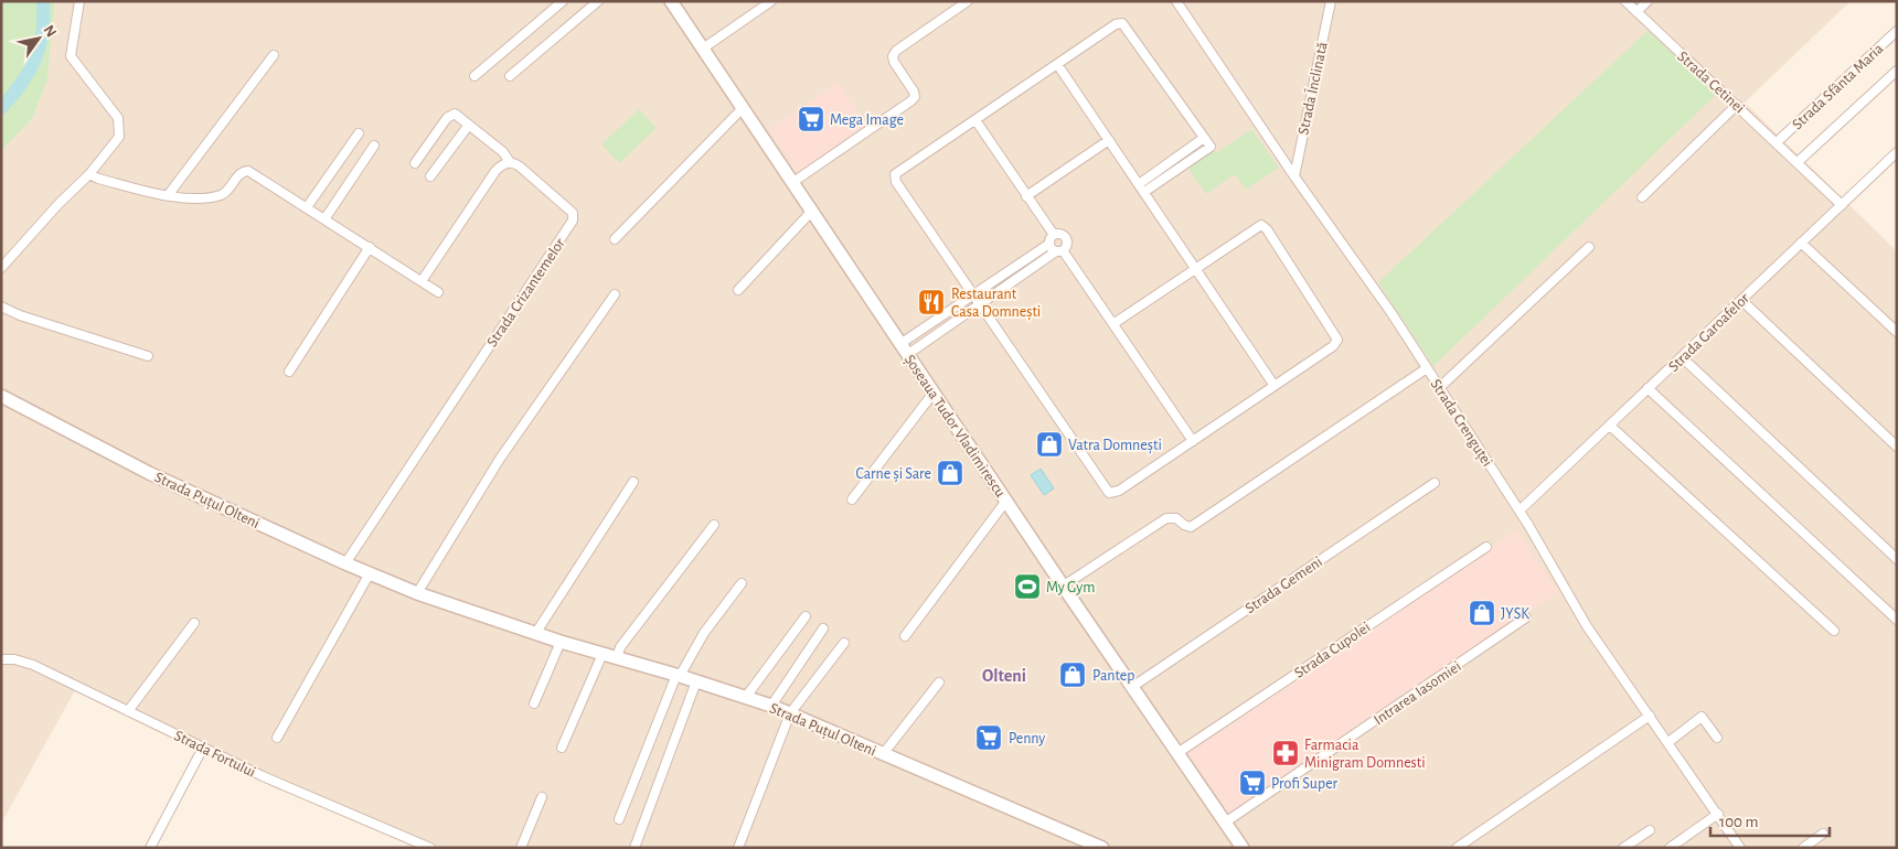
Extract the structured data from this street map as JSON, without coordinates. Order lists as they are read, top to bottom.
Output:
{
  "streets": {
    "street": [
      "Strada Cetinei",
      "Strada Sfânta Maria",
      "Strada Înclinată",
      "Strada Crizantemelor",
      "Strada Garoafelor",
      "Strada Crenguței",
      "Șoseaua Tudor Vladimirescu",
      "Strada Puțul Olteni",
      "Strada Gemeni",
      "Strada Cupolei",
      "Intrarea Iasomiei",
      "Strada Fortului"
    ]
  },
  "crossings": [
    ["Strada Cetinei", "Strada Sfânta Maria"],
    ["Strada Cetinei", "Strada Garoafelor"],
    ["Strada Înclinată", "Strada Crenguței"],
    ["Strada Crizantemelor", "Strada Puțul Olteni"],
    ["Strada Garoafelor", "Strada Crenguței"],
    ["Șoseaua Tudor Vladimirescu", "Strada Gemeni"],
    ["Șoseaua Tudor Vladimirescu", "Strada Cupolei"],
    ["Șoseaua Tudor Vladimirescu", "Intrarea Iasomiei"]
  ],
  "districts": ["Olteni"],
  "places": {
    "supermarket": ["Mega Image", "Penny", "Profi Super"],
    "restaurant": ["Restaurant Casa Domnești"],
    "shop": [
      "Vatra Domnești",
      "Carne și Sare",
      "JYSK",
      "Pantep"
    ],
    "sports": ["My Gym"],
    "pharmacy": ["Farmacia Minigram Domnesti"]
  },
  "scale_bar": "100 m",
  "north": "top right"
}
